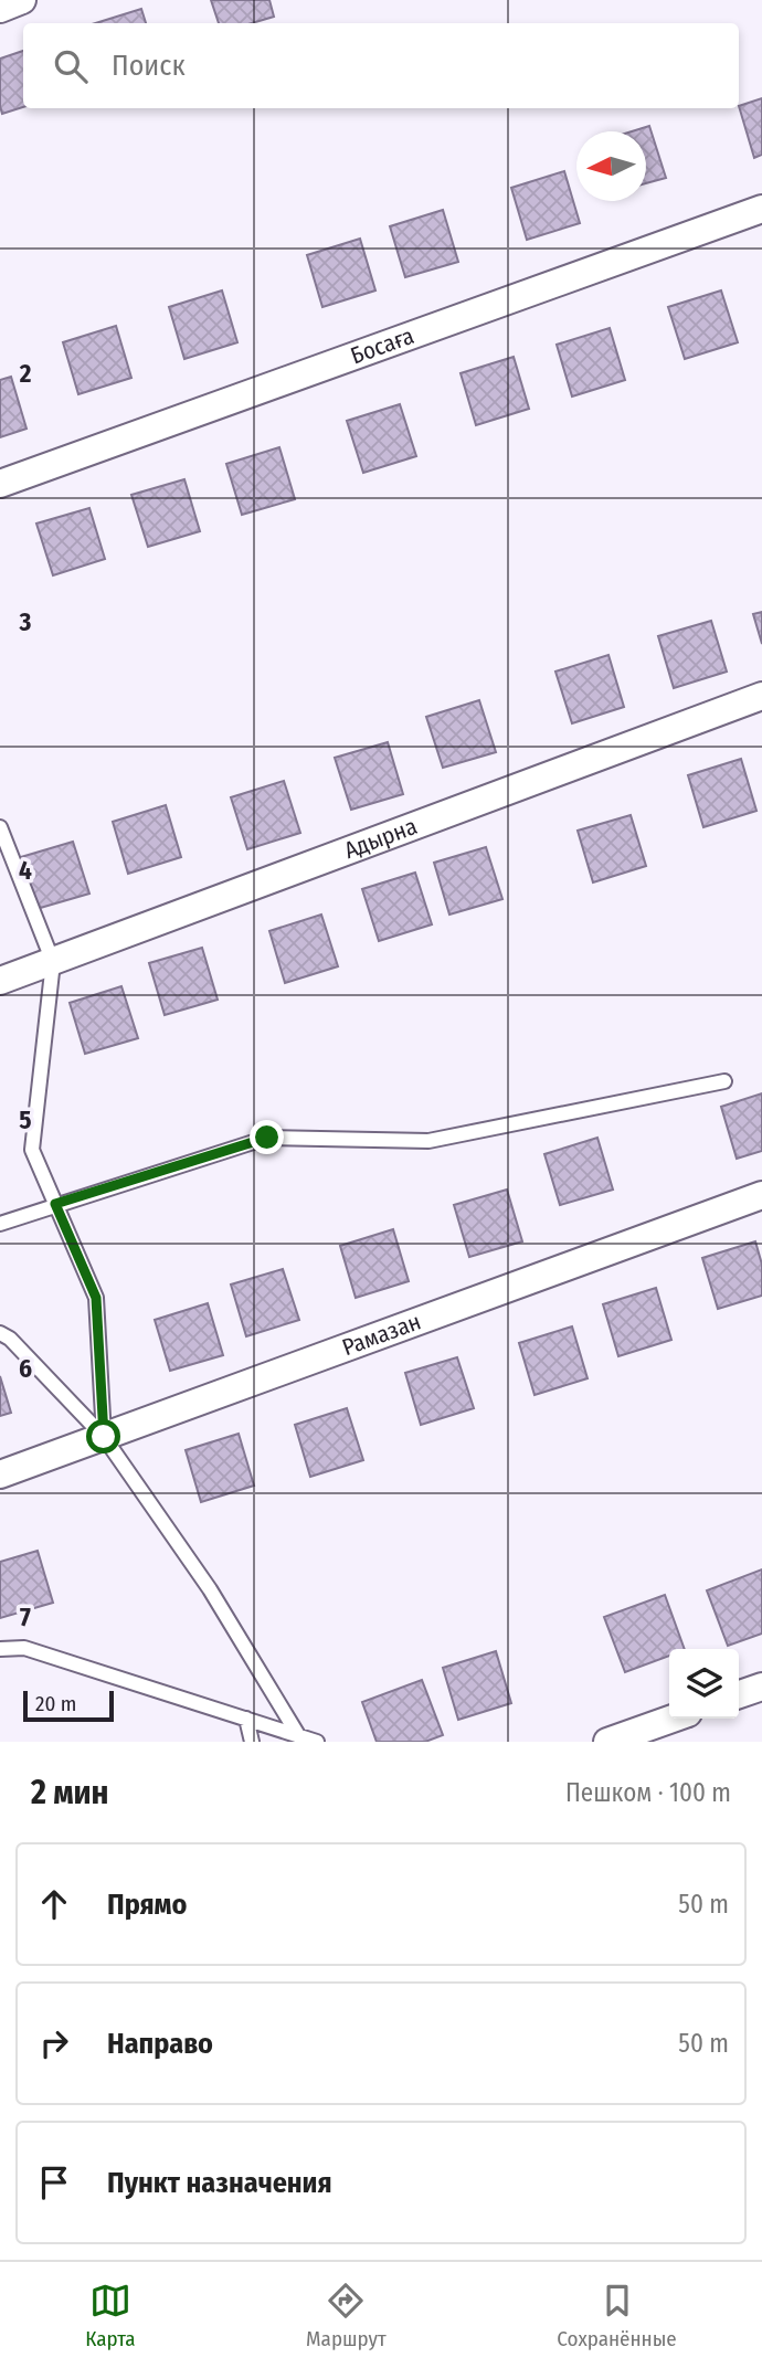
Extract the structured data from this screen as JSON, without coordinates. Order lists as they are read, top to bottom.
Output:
{
  "streets": {
    "street": ["Босаға", "Адырна", "Рамазан"]
  },
  "scale_bar": "20 m",
  "north": "left",
  "page": {
    "search": "Поиск",
    "scale": "20 m",
    "heading": ["2 мин", "Пешком · 100 m"],
    "list": [
      ["Прямо", "50 m"],
      ["Направо", "50 m"],
      "Пункт назначения"
    ],
    "nav": ["Карта", "Маршрут", "Сохранённые"]
  },
  "grid": {
    "rows": [
      "2",
      "3",
      "4",
      "5",
      "6",
      "7"
    ]
  }
}
